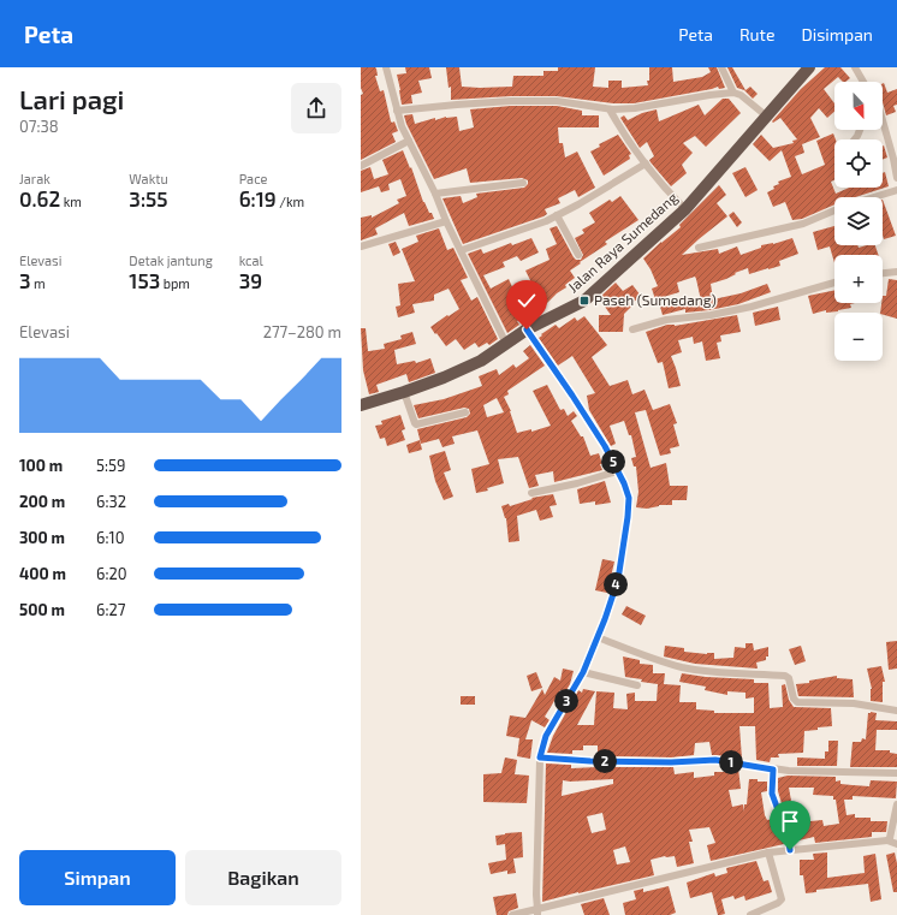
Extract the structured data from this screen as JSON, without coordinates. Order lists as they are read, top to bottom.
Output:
{
  "streets": {
    "highway": ["Jalan Raya Sumedang"]
  },
  "places": {
    "transit": ["Paseh (Sumedang)"]
  },
  "north": "bottom",
  "page": {
    "header": "Peta",
    "nav": ["Peta", "Rute", "Disimpan"],
    "heading": ["Lari pagi", "07:38"],
    "map_buttons": ["+", "−"],
    "stats": [
      ["Jarak", "0.62 km"],
      ["Waktu", "3:55"],
      ["Pace", "6:19 /km"],
      ["Elevasi", "3 m"],
      ["Detak jantung", "153 bpm"],
      ["kcal", "39"]
    ],
    "chart": ["Elevasi", "277–280 m"],
    "list": [
      {
        "name": "100 m",
        "note": "5:59"
      },
      {
        "name": "200 m",
        "note": "6:32"
      },
      {
        "name": "300 m",
        "note": "6:10"
      },
      {
        "name": "400 m",
        "note": "6:20"
      },
      {
        "name": "500 m",
        "note": "6:27"
      }
    ],
    "pins": [
      "5",
      "4",
      "3",
      "2",
      "1"
    ],
    "buttons": ["Simpan", "Bagikan"]
  }
}
